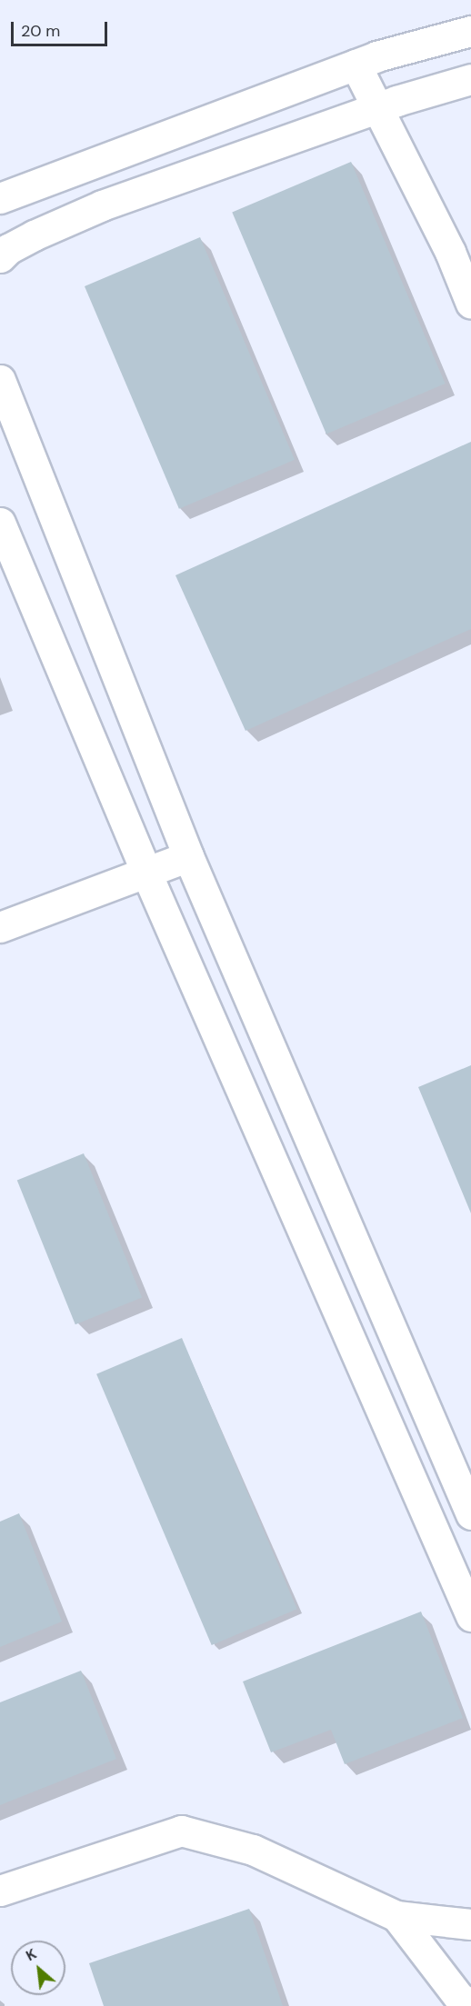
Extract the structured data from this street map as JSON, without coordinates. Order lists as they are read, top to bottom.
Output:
{
  "scale_bar": "20 m",
  "north": "top left"
}
